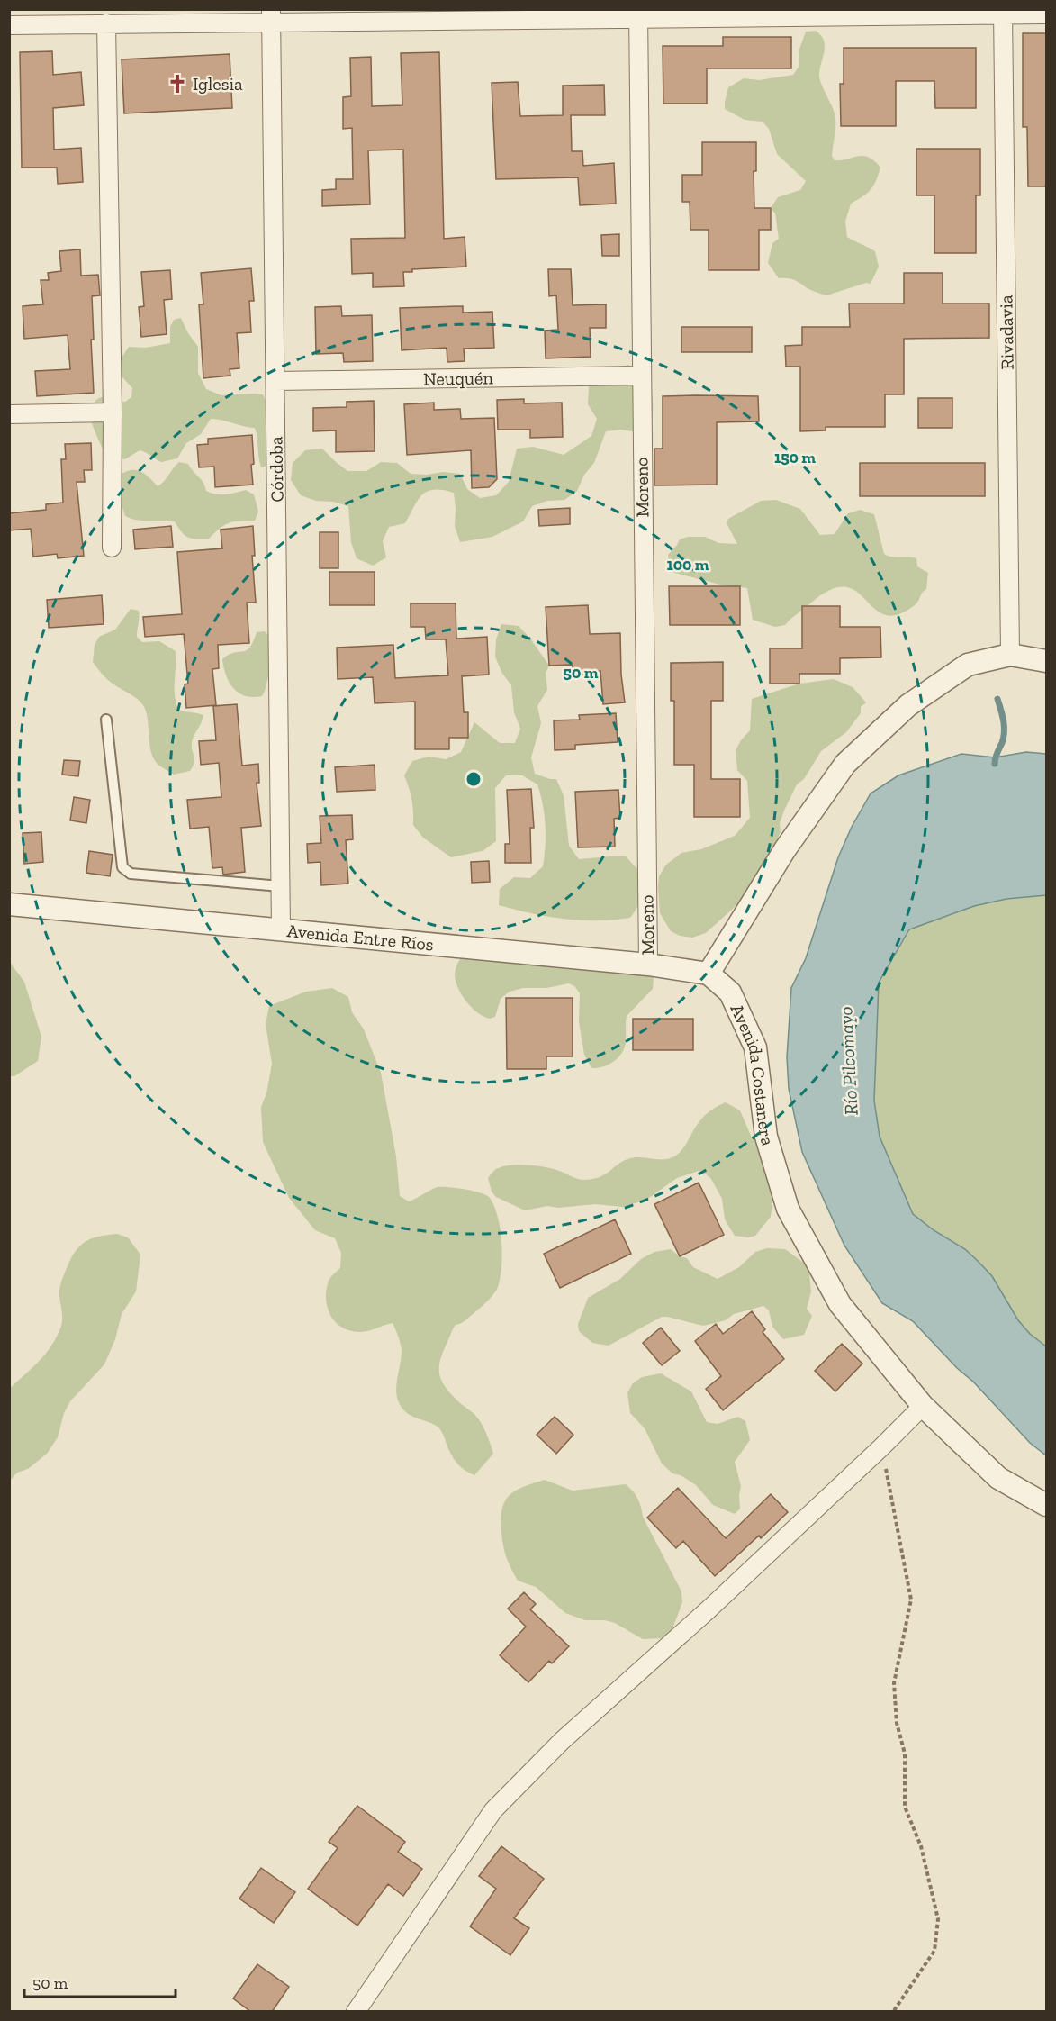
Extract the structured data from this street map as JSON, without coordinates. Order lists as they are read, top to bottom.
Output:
{
  "streets": {
    "street": [
      "Rivadavia",
      "Neuquén",
      "Córdoba",
      "Moreno",
      "Avenida Entre Ríos",
      "Avenida Costanera"
    ]
  },
  "crossings": [
    ["Neuquén", "Córdoba"],
    ["Neuquén", "Moreno"],
    ["Córdoba", "Avenida Entre Ríos"],
    ["Moreno", "Avenida Entre Ríos"],
    ["Avenida Entre Ríos", "Avenida Costanera"]
  ],
  "water": ["Río Pilcomayo"],
  "places": {
    "church": ["Iglesia"]
  },
  "scale_bar": "50 m",
  "rings": ["150 m", "100 m", "50 m"]
}
